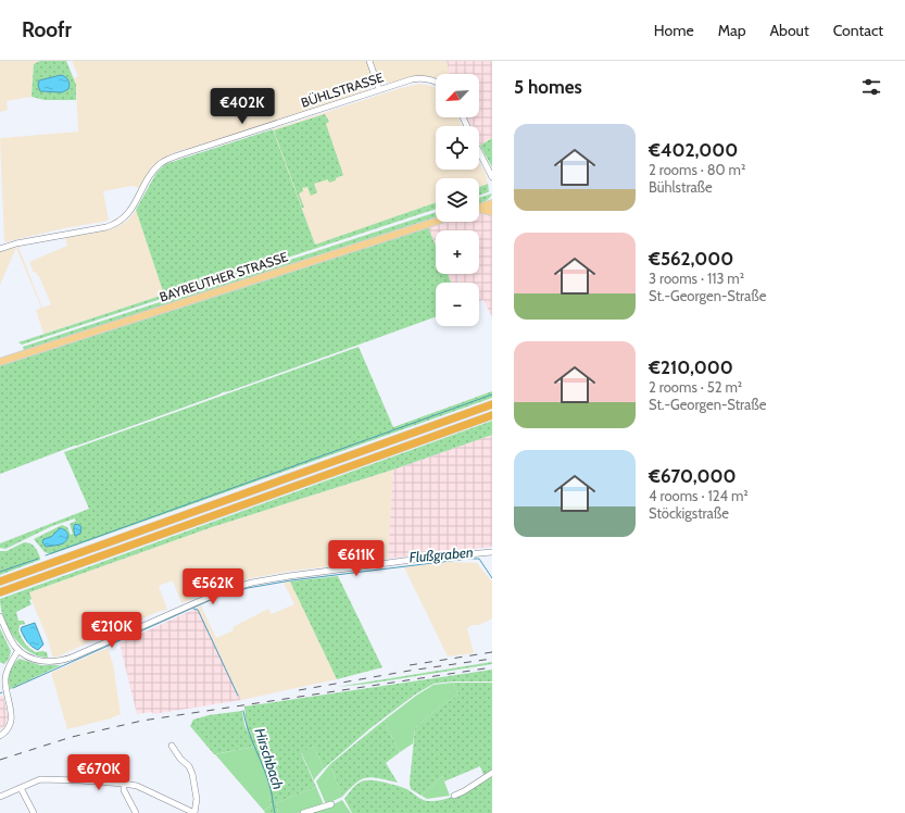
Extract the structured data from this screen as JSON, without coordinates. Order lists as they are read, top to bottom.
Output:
{
  "streets": {
    "main road": ["BAYREUTHER STRASSE"],
    "street": ["BÜHLSTRASSE"]
  },
  "water": ["Flußgraben", "Hirschbach"],
  "north": "bottom left",
  "page": {
    "header": "Roofr",
    "nav": [
      "Home",
      "Map",
      "About",
      "Contact"
    ],
    "heading": "5 homes",
    "map_buttons": ["+", "−"],
    "price": [
      "€402K",
      "€611K",
      "€562K",
      "€210K",
      "€670K"
    ],
    "list": [
      {
        "name": "€402,000",
        "note": "2 rooms · 80 m² · Bühlstraße"
      },
      {
        "name": "€562,000",
        "note": "3 rooms · 113 m² · St.-Georgen-Straße"
      },
      {
        "name": "€210,000",
        "note": "2 rooms · 52 m² · St.-Georgen-Straße"
      },
      {
        "name": "€670,000",
        "note": "4 rooms · 124 m² · Stöckigstraße"
      }
    ]
  }
}
